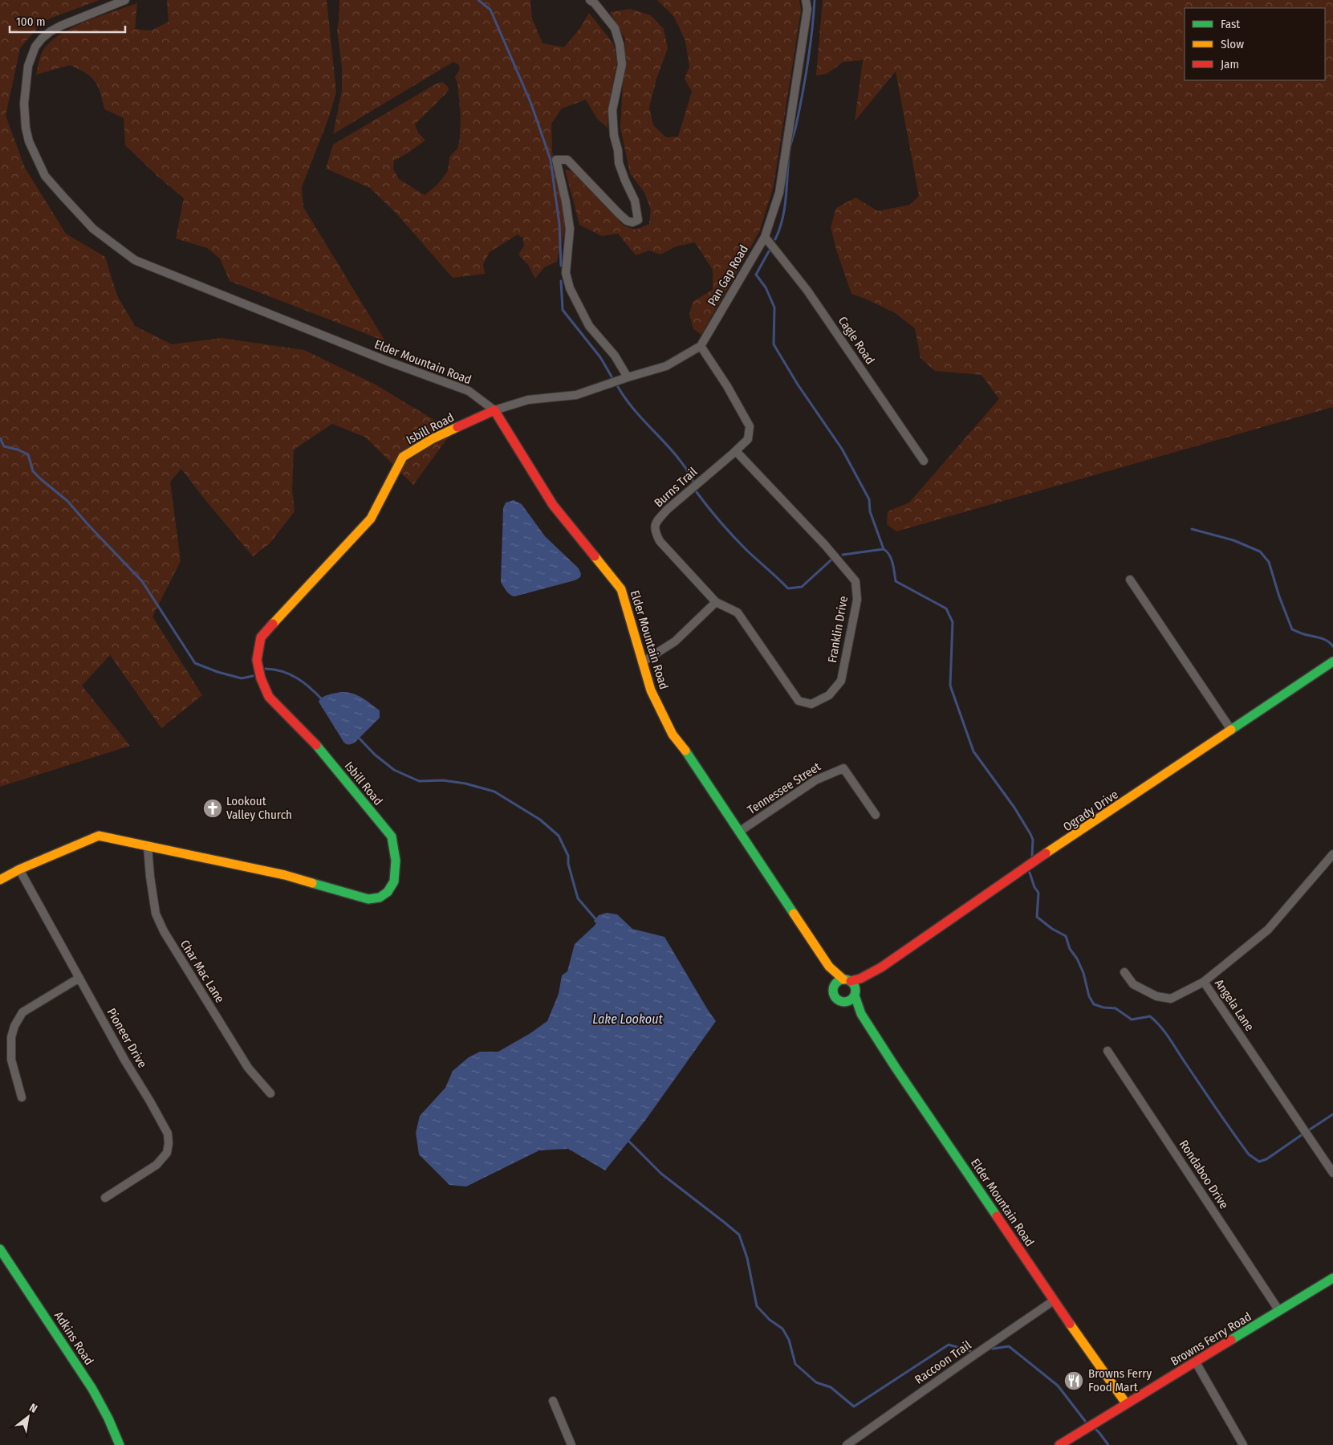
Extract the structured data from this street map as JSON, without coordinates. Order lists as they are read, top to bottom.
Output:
{
  "streets": {
    "street": [
      "Pan Gap Road",
      "Cagle Road",
      "Elder Mountain Road",
      "Isbill Road",
      "Burns Trail",
      "Franklin Drive",
      "Tennessee Street",
      "Ogrady Drive",
      "Char Mac Lane",
      "Angela Lane",
      "Pioneer Drive",
      "Rondaboo Drive",
      "Adkins Road",
      "Browns Ferry Road",
      "Raccoon Trail"
    ]
  },
  "crossings": [
    ["Pan Gap Road", "Cagle Road"],
    ["Pan Gap Road", "Elder Mountain Road"],
    ["Pan Gap Road", "Isbill Road"],
    ["Elder Mountain Road", "Isbill Road"],
    ["Elder Mountain Road", "Tennessee Street"],
    ["Elder Mountain Road", "Ogrady Drive"],
    ["Elder Mountain Road", "Browns Ferry Road"],
    ["Elder Mountain Road", "Raccoon Trail"],
    ["Isbill Road", "Char Mac Lane"],
    ["Isbill Road", "Pioneer Drive"],
    ["Burns Trail", "Franklin Drive"],
    ["Rondaboo Drive", "Browns Ferry Road"]
  ],
  "water": ["Lake Lookout"],
  "places": {
    "church": ["Lookout Valley Church"],
    "restaurant": ["Browns Ferry Food Mart"]
  },
  "legend": ["Fast", "Slow", "Jam"],
  "scale_bar": "100 m",
  "north": "top right"
}
